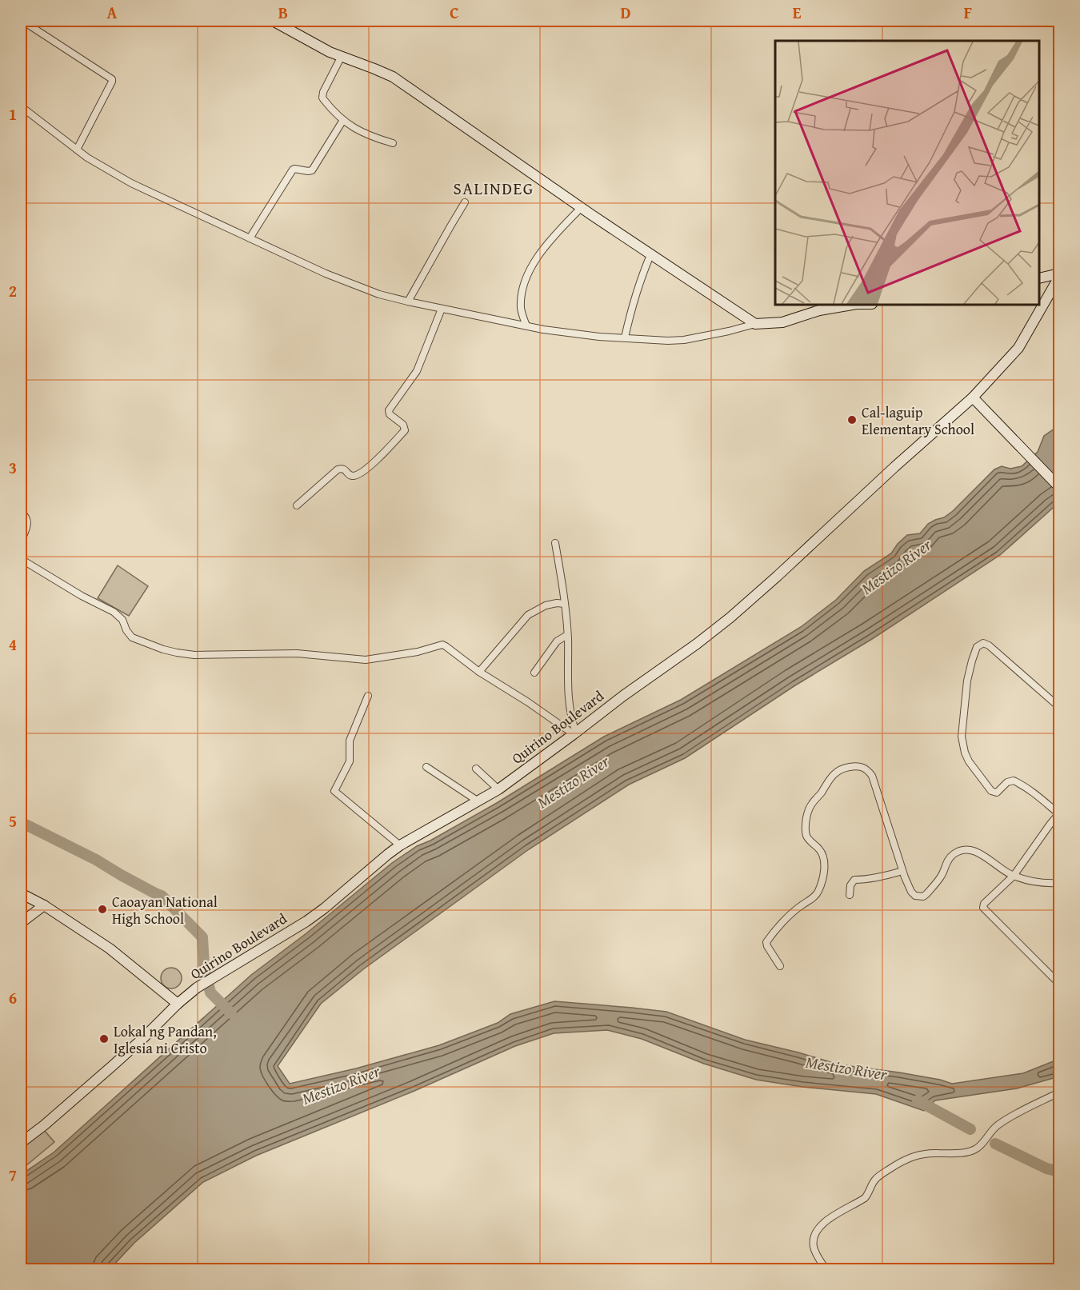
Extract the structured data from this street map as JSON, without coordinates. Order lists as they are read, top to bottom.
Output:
{
  "streets": {
    "street": ["Quirino Boulevard"]
  },
  "districts": ["SALINDEG"],
  "water": ["Mestizo River"],
  "places": ["Cal-laguip Elementary School", "Caoayan National High School", "Lokal ng Pandan, Iglesia ni Cristo"],
  "grid": {
    "columns": [
      "A",
      "B",
      "C",
      "D",
      "E",
      "F"
    ],
    "rows": [
      "1",
      "2",
      "3",
      "4",
      "5",
      "6",
      "7"
    ]
  }
}
